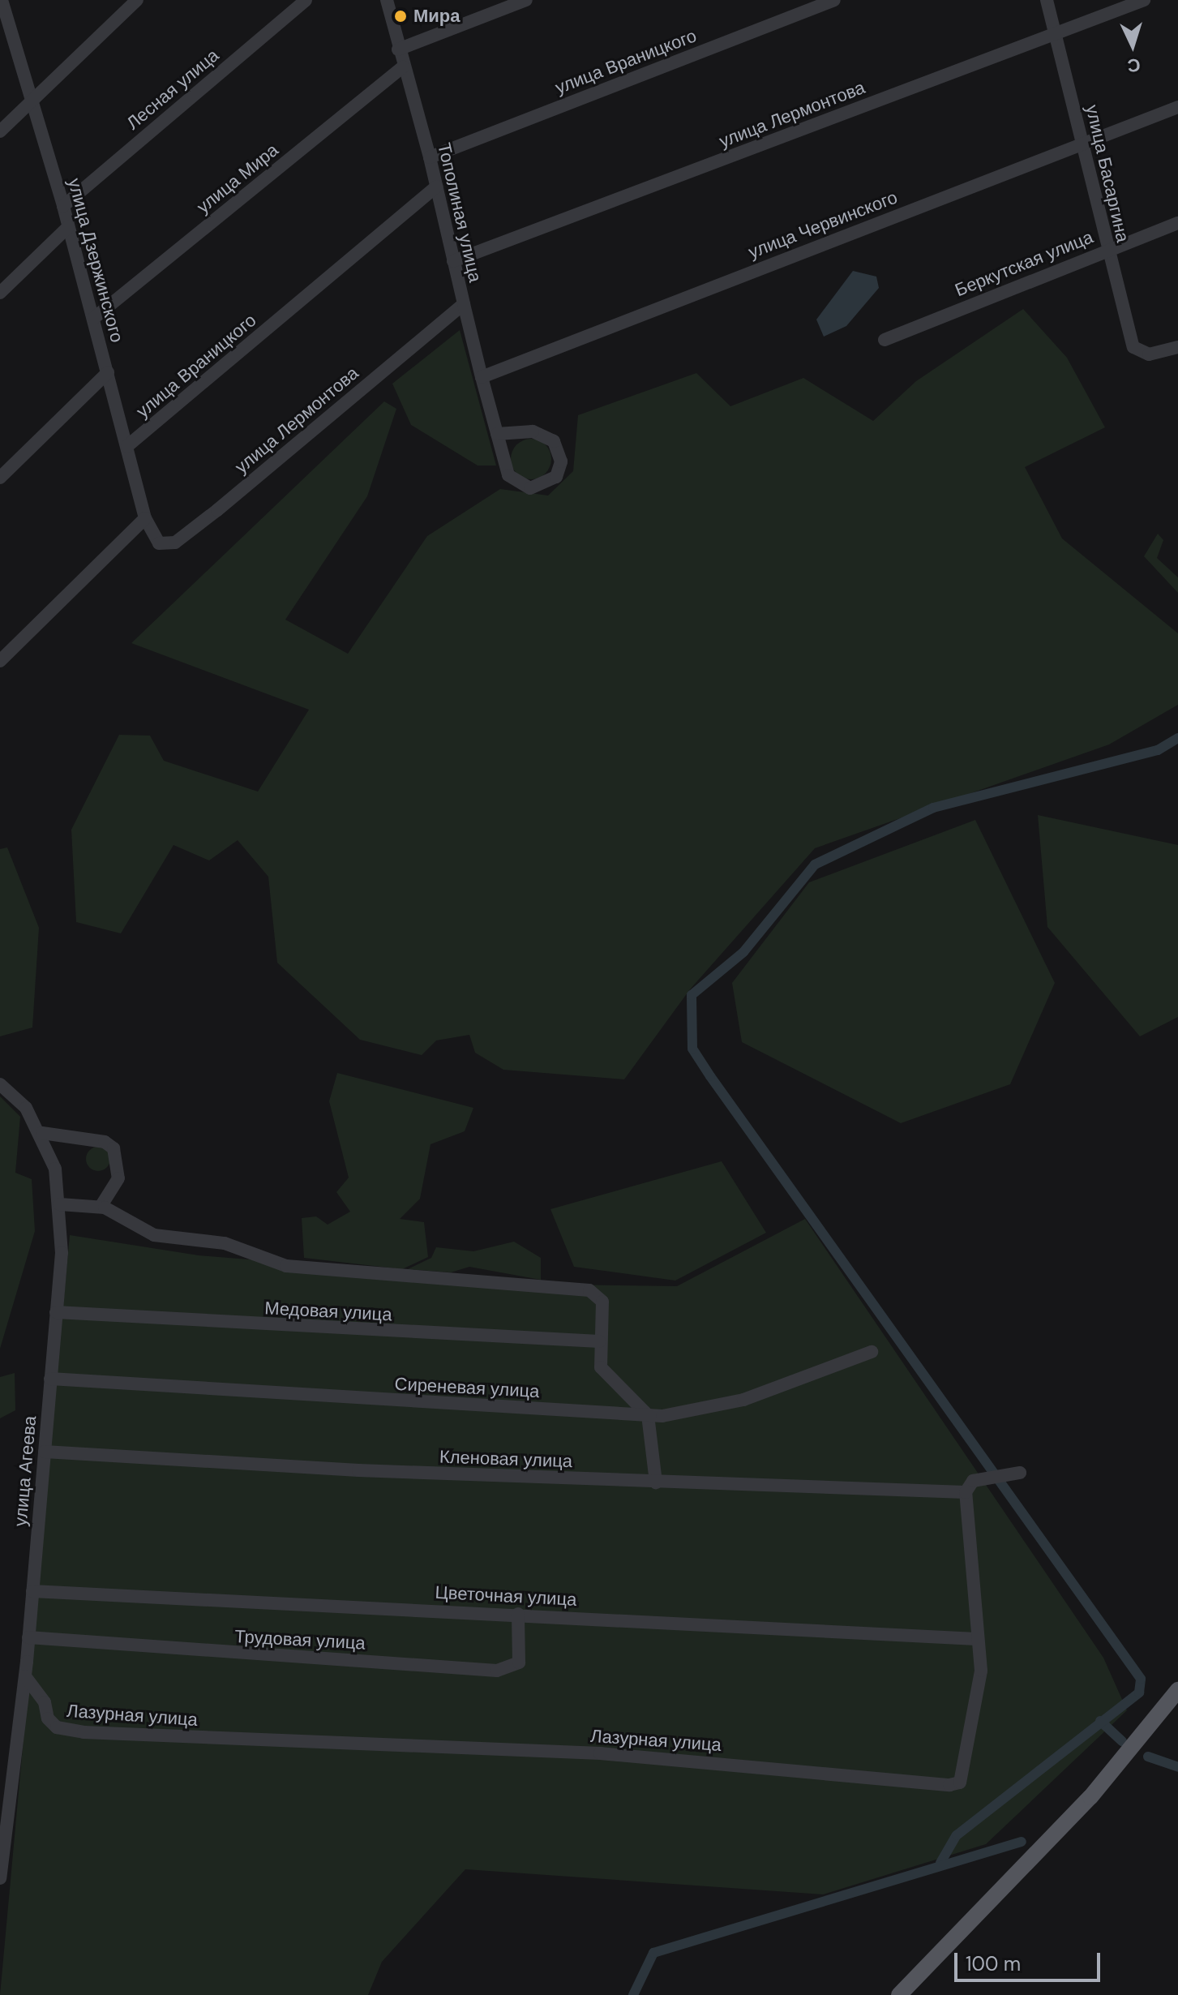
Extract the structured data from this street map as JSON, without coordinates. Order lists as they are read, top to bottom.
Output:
{
  "streets": {
    "street": [
      "улица Враницкого",
      "Лесная улица",
      "улица Лермонтова",
      "улица Басаргина",
      "улица Мира",
      "Тополиная улица",
      "улица Червинского",
      "улица Дзержинского",
      "Беркутская улица",
      "Медовая улица",
      "Сиреневая улица",
      "Кленовая улица",
      "улица Агеева",
      "Цветочная улица",
      "Трудовая улица",
      "Лазурная улица"
    ]
  },
  "crossings": [
    ["улица Враницкого", "Тополиная улица"],
    ["улица Враницкого", "улица Дзержинского"],
    ["Лесная улица", "улица Дзержинского"],
    ["улица Лермонтова", "улица Басаргина"],
    ["улица Лермонтова", "Тополиная улица"],
    ["улица Лермонтова", "улица Дзержинского"],
    ["улица Басаргина", "улица Червинского"],
    ["улица Басаргина", "Беркутская улица"],
    ["улица Мира", "Тополиная улица"],
    ["улица Мира", "улица Дзержинского"],
    ["Тополиная улица", "улица Червинского"],
    ["Медовая улица", "улица Агеева"],
    ["Сиреневая улица", "улица Агеева"],
    ["Кленовая улица", "улица Агеева"],
    ["Кленовая улица", "Лазурная улица"],
    ["улица Агеева", "Цветочная улица"],
    ["улица Агеева", "Трудовая улица"],
    ["улица Агеева", "Лазурная улица"],
    ["Цветочная улица", "Трудовая улица"],
    ["Цветочная улица", "Лазурная улица"]
  ],
  "places": ["Мира"],
  "scale_bar": "100 m",
  "north": "bottom"
}
